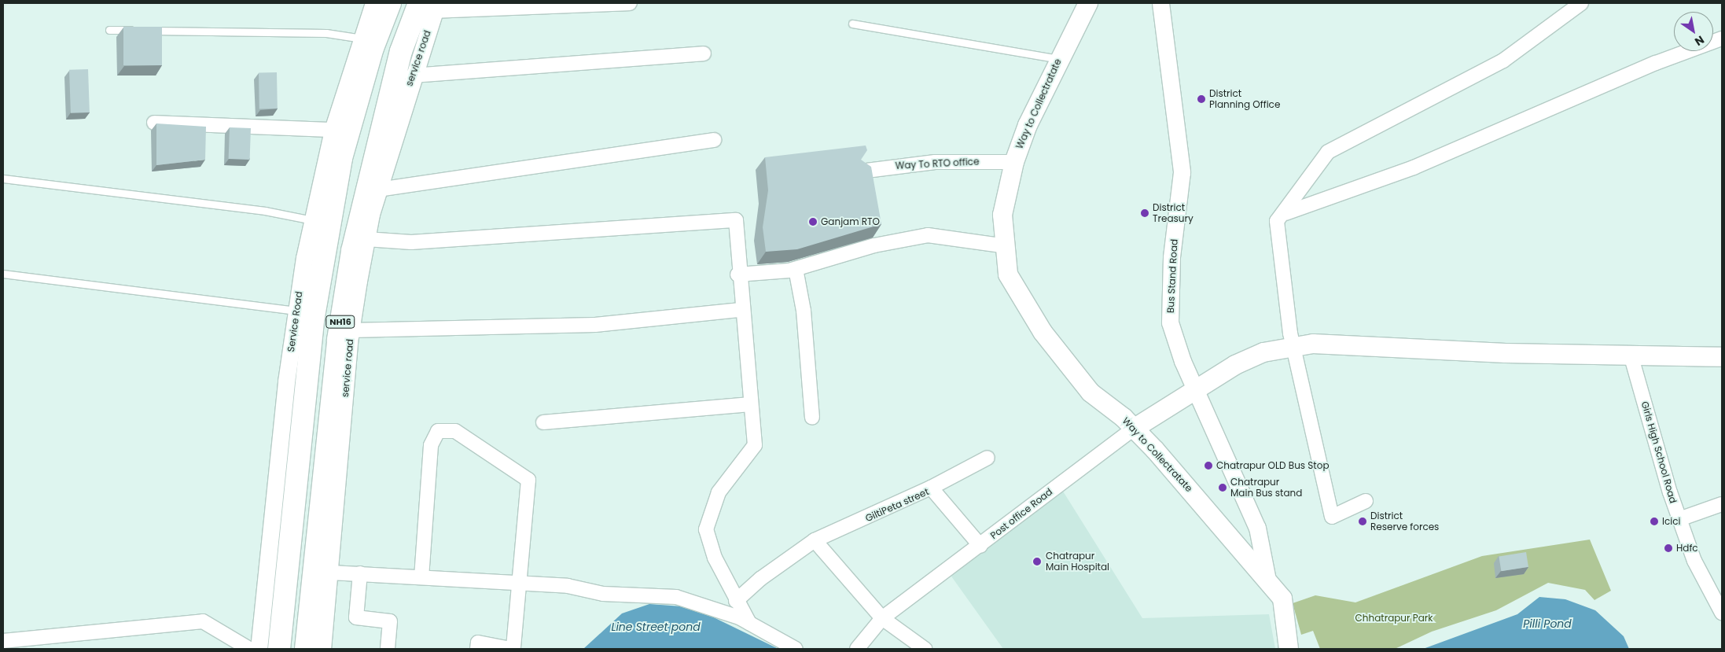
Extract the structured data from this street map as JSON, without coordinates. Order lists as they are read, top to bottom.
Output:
{
  "streets": {
    "highway": ["NH16"],
    "main road": ["Way to Collectratate", "Post office Road"],
    "street": [
      "service road",
      "Way To RTO office",
      "Bus Stand Road",
      "Service Road",
      "Girls High School Road",
      "GiltiPeta street"
    ]
  },
  "crossings": [
    ["service road", "NH16"],
    ["Way to Collectratate", "Way To RTO office"],
    ["Way to Collectratate", "Bus Stand Road"],
    ["Way to Collectratate", "Post office Road"],
    ["Bus Stand Road", "Post office Road"],
    ["Girls High School Road", "Post office Road"],
    ["GiltiPeta street", "Post office Road"]
  ],
  "water": ["Pilli Pond", "Line Street pond"],
  "parks": ["Chhatrapur Park"],
  "places": [
    "District Planning Office",
    "District Treasury",
    "Ganjam RTO",
    "Chatrapur OLD Bus Stop",
    "Chatrapur Main Bus stand",
    "District Reserve forces",
    "Icici",
    "Hdfc",
    "Chatrapur Main Hospital"
  ],
  "north": "bottom right"
}
